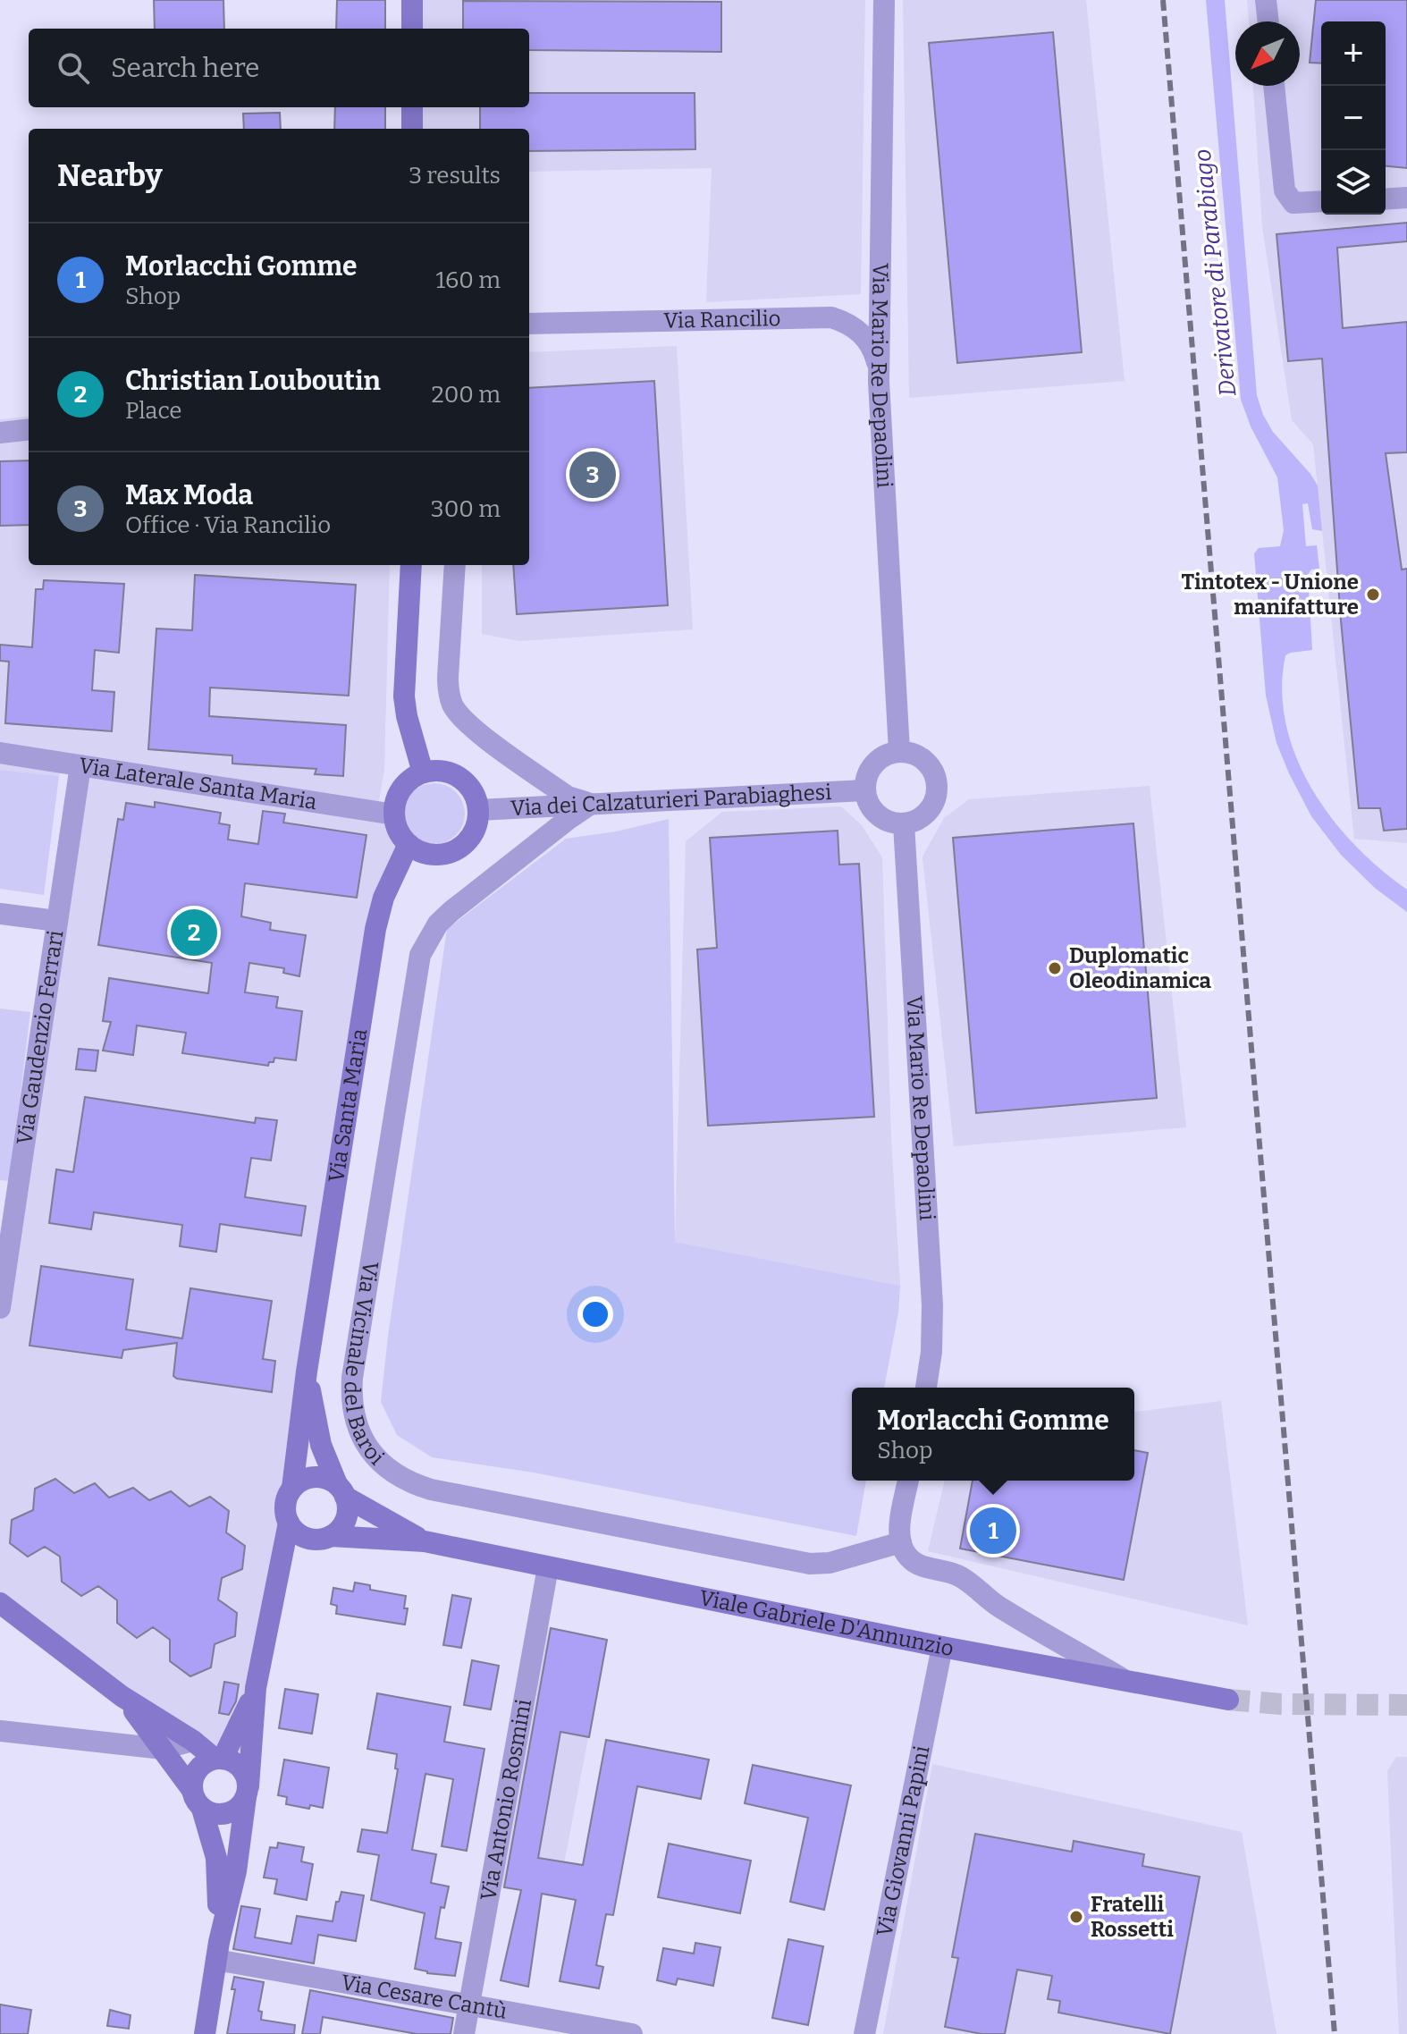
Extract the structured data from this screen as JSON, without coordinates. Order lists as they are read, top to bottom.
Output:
{
  "streets": {
    "street": [
      "Via Rancilio",
      "Via Mario Re Depaolini",
      "Via Laterale Santa Maria",
      "Via dei Calzaturieri Parabiaghesi",
      "Via Gaudenzio Ferrari",
      "Via Santa Maria",
      "Via Vicinale del Baroi",
      "Viale Gabriele D'Annunzio",
      "Via Antonio Rosmini",
      "Via Giovanni Papini",
      "Via Cesare Cantù"
    ]
  },
  "crossings": [
    ["Via Rancilio", "Via Mario Re Depaolini"],
    ["Via Mario Re Depaolini", "Via dei Calzaturieri Parabiaghesi"],
    ["Via Laterale Santa Maria", "Via dei Calzaturieri Parabiaghesi"],
    ["Via Laterale Santa Maria", "Via Gaudenzio Ferrari"],
    ["Via Laterale Santa Maria", "Via Santa Maria"],
    ["Via dei Calzaturieri Parabiaghesi", "Via Santa Maria"],
    ["Via dei Calzaturieri Parabiaghesi", "Via Vicinale del Baroi"],
    ["Via Santa Maria", "Viale Gabriele D'Annunzio"],
    ["Via Santa Maria", "Via Cesare Cantù"],
    ["Viale Gabriele D'Annunzio", "Via Antonio Rosmini"],
    ["Viale Gabriele D'Annunzio", "Via Giovanni Papini"],
    ["Via Antonio Rosmini", "Via Cesare Cantù"]
  ],
  "water": ["Derivatore di Parabiago"],
  "places": ["Tintotex - Unione manifatture", "Duplomatic Oleodinamica", "Fratelli Rossetti"],
  "north": "bottom left",
  "page": {
    "map_buttons": ["+", "−"],
    "search": "Search here",
    "heading": ["Nearby", "3 results"],
    "list": [
      {
        "mark": "1",
        "name": "Morlacchi Gomme",
        "note": "Shop",
        "value": "160 m"
      },
      {
        "mark": "2",
        "name": "Christian Louboutin",
        "note": "Place",
        "value": "200 m"
      },
      {
        "mark": "3",
        "name": "Max Moda",
        "note": "Office · Via Rancilio",
        "value": "300 m"
      }
    ],
    "pins": ["3", "2", "1"],
    "popup": ["Morlacchi Gomme", "Shop"]
  }
}
